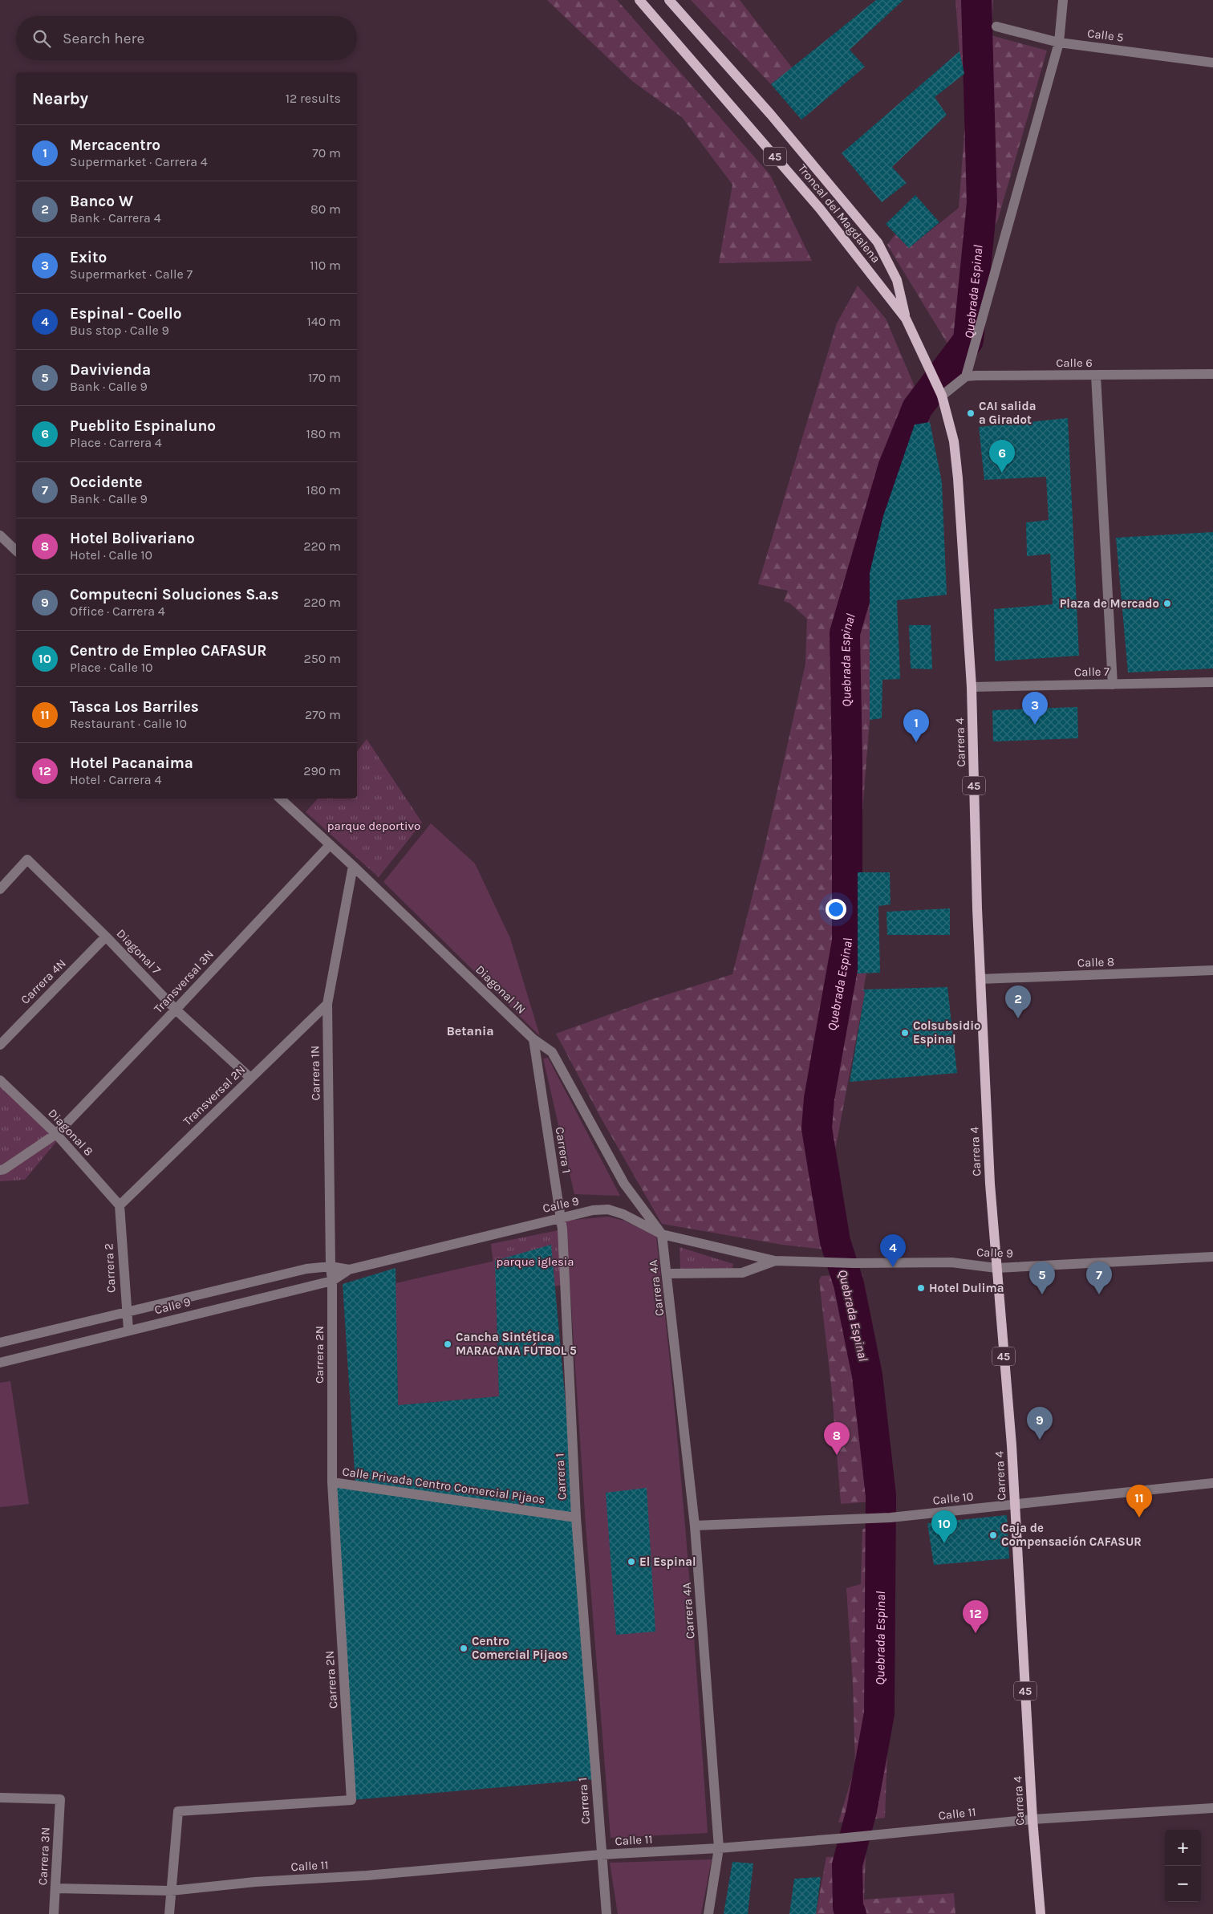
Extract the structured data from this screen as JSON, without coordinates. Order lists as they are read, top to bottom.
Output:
{
  "streets": {
    "main road": ["45", "Troncal del Magdalena", "Carrera 4"],
    "street": [
      "Calle 5",
      "Calle 6",
      "Calle 7",
      "Diagonal 7",
      "Calle 8",
      "Carrera 4N",
      "Transversal 3N",
      "Diagonal 1N",
      "Carrera 1N",
      "Transversal 2N",
      "Diagonal 8",
      "Carrera 1",
      "Calle 9",
      "Carrera 2",
      "Carrera 4A",
      "Carrera 2N",
      "Calle Privada Centro Comercial Pijaos",
      "Calle 10",
      "Calle 11",
      "Carrera 3N"
    ]
  },
  "crossings": [
    ["Troncal del Magdalena", "Carrera 4"],
    ["Calle 7", "Carrera 4"],
    ["Carrera 4", "Calle 8"],
    ["Carrera 4", "Calle 9"],
    ["Carrera 4", "Calle 10"],
    ["Carrera 4", "Calle 11"],
    ["Diagonal 7", "Carrera 4N"],
    ["Diagonal 7", "Transversal 3N"],
    ["Diagonal 7", "Transversal 2N"],
    ["Transversal 3N", "Diagonal 1N"],
    ["Transversal 3N", "Diagonal 8"],
    ["Diagonal 1N", "Carrera 1N"],
    ["Diagonal 1N", "Carrera 1"],
    ["Diagonal 1N", "Calle 9"],
    ["Diagonal 1N", "Carrera 4A"],
    ["Carrera 1N", "Transversal 2N"],
    ["Carrera 1N", "Calle 9"],
    ["Carrera 1N", "Carrera 2N"],
    ["Transversal 2N", "Diagonal 8"],
    ["Transversal 2N", "Carrera 2"],
    ["Diagonal 8", "Carrera 2"],
    ["Carrera 1", "Calle 9"],
    ["Carrera 1", "Calle Privada Centro Comercial Pijaos"],
    ["Carrera 1", "Calle 11"],
    ["Calle 9", "Carrera 2"],
    ["Calle 9", "Carrera 4A"],
    ["Calle 9", "Carrera 2N"],
    ["Carrera 4A", "Calle 10"],
    ["Carrera 4A", "Calle 11"],
    ["Carrera 2N", "Calle Privada Centro Comercial Pijaos"],
    ["Carrera 2N", "Calle 11"],
    ["Calle 11", "Carrera 3N"]
  ],
  "districts": ["Betania"],
  "water": ["Quebrada Espinal"],
  "parks": ["parque deportivo", "parque iglesia"],
  "places": [
    "CAI salida a Giradot",
    "Plaza de Mercado",
    "Colsubsidio Espinal",
    "Hotel Dulima",
    "Cancha Sintética MARACANA FÚTBOL 5",
    "Caja de Compensación CAFASUR",
    "El Espinal",
    "Centro Comercial Pijaos"
  ],
  "page": {
    "search": "Search here",
    "heading": ["Nearby", "12 results"],
    "list": [
      {
        "mark": "1",
        "name": "Mercacentro",
        "note": "Supermarket · Carrera 4",
        "value": "70 m"
      },
      {
        "mark": "2",
        "name": "Banco W",
        "note": "Bank · Carrera 4",
        "value": "80 m"
      },
      {
        "mark": "3",
        "name": "Exito",
        "note": "Supermarket · Calle 7",
        "value": "110 m"
      },
      {
        "mark": "4",
        "name": "Espinal - Coello",
        "note": "Bus stop · Calle 9",
        "value": "140 m"
      },
      {
        "mark": "5",
        "name": "Davivienda",
        "note": "Bank · Calle 9",
        "value": "170 m"
      },
      {
        "mark": "6",
        "name": "Pueblito Espinaluno",
        "note": "Place · Carrera 4",
        "value": "180 m"
      },
      {
        "mark": "7",
        "name": "Occidente",
        "note": "Bank · Calle 9",
        "value": "180 m"
      },
      {
        "mark": "8",
        "name": "Hotel Bolivariano",
        "note": "Hotel · Calle 10",
        "value": "220 m"
      },
      {
        "mark": "9",
        "name": "Computecni Soluciones S.a.s",
        "note": "Office · Carrera 4",
        "value": "220 m"
      },
      {
        "mark": "10",
        "name": "Centro de Empleo CAFASUR",
        "note": "Place · Calle 10",
        "value": "250 m"
      },
      {
        "mark": "11",
        "name": "Tasca Los Barriles",
        "note": "Restaurant · Calle 10",
        "value": "270 m"
      },
      {
        "mark": "12",
        "name": "Hotel Pacanaima",
        "note": "Hotel · Carrera 4",
        "value": "290 m"
      }
    ],
    "pins": [
      "6",
      "3",
      "1",
      "2",
      "4",
      "5",
      "7",
      "9",
      "8",
      "11",
      "10",
      "12"
    ],
    "map_buttons": ["+", "−"]
  }
}
